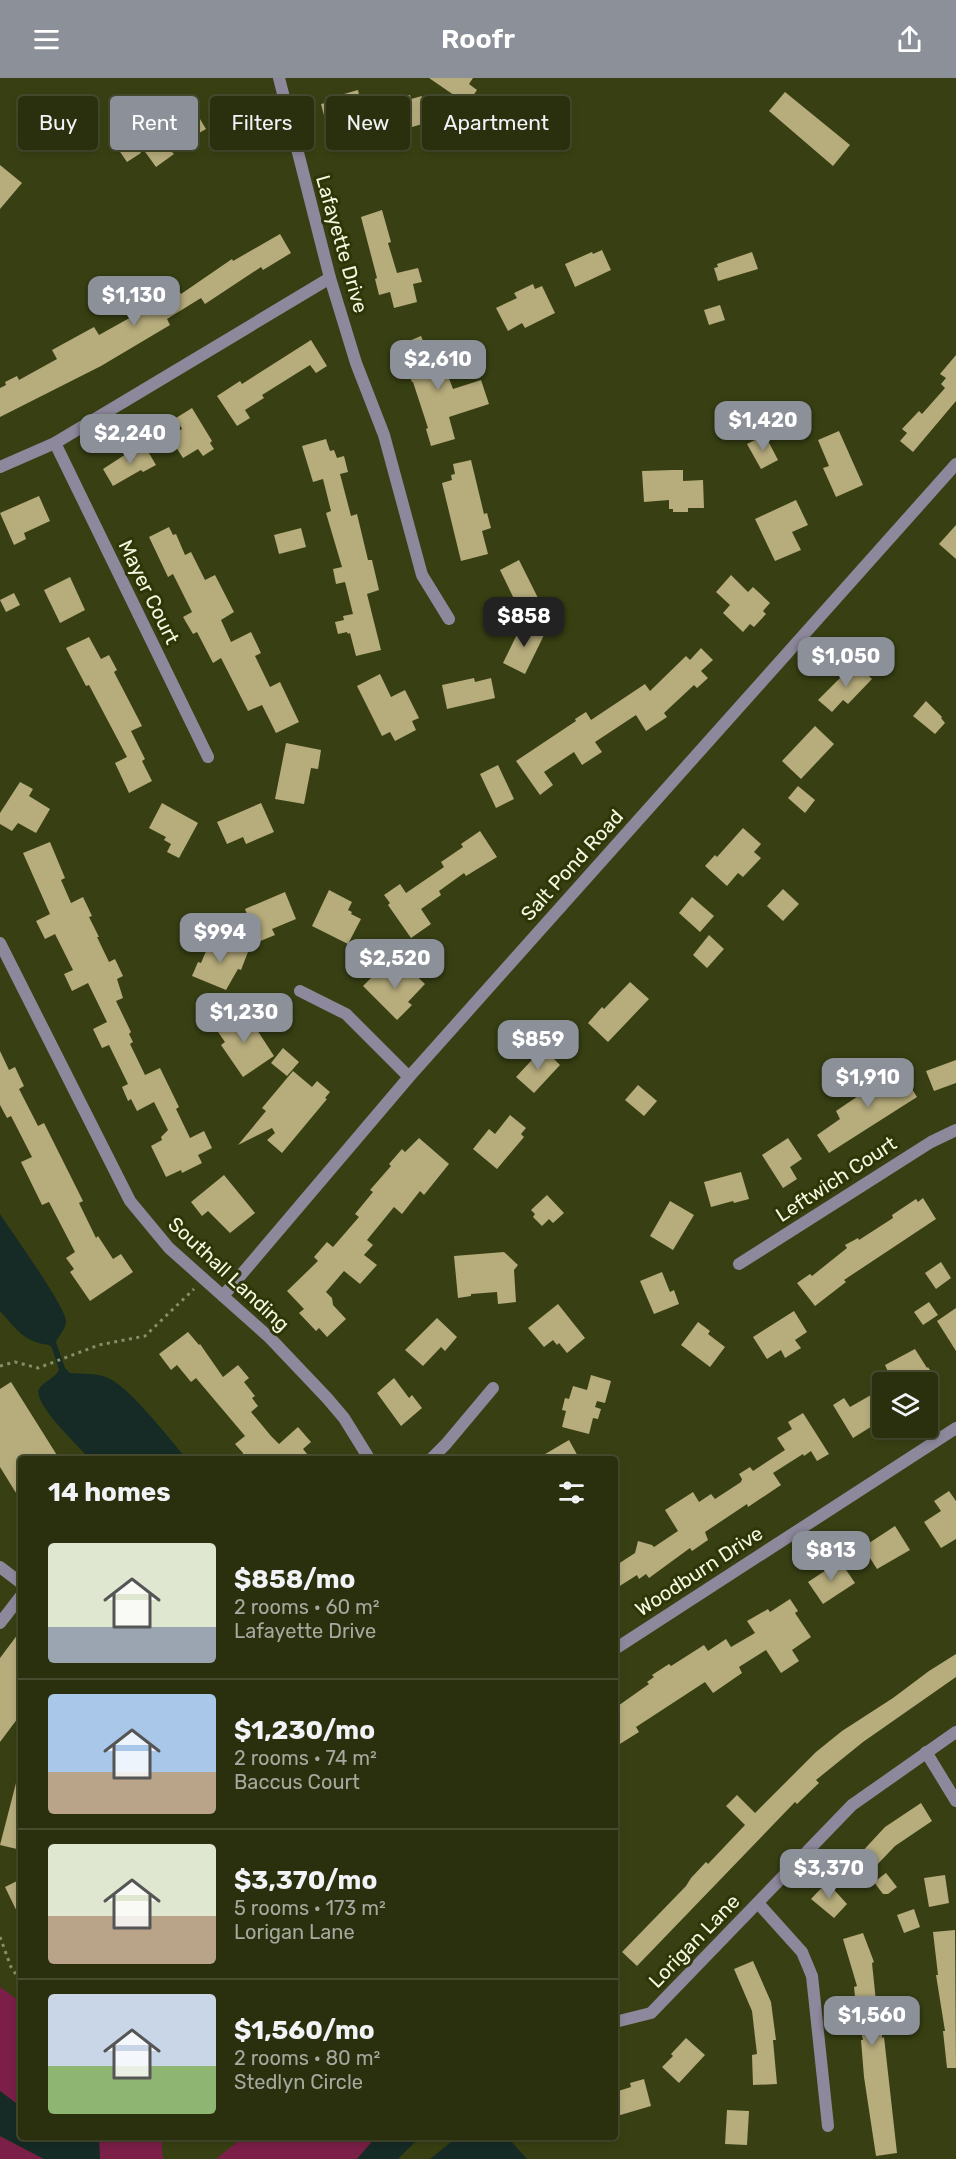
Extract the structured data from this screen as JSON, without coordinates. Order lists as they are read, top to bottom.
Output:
{
  "streets": {
    "street": [
      "Lafayette Drive",
      "Mayer Court",
      "Salt Pond Road",
      "Leftwich Court",
      "Southall Landing",
      "Woodburn Drive",
      "Lorigan Lane"
    ]
  },
  "crossings": [
    ["Salt Pond Road", "Southall Landing"]
  ],
  "page": {
    "header": "Roofr",
    "chip": [
      "Buy",
      "Rent",
      "Filters",
      "New",
      "Apartment"
    ],
    "price": [
      "$1,130",
      "$2,610",
      "$1,420",
      "$2,240",
      "$858",
      "$1,050",
      "$994",
      "$2,520",
      "$1,230",
      "$859",
      "$1,910",
      "$813",
      "$3,370",
      "$1,560"
    ],
    "heading": "14 homes",
    "list": [
      {
        "name": "$858/mo",
        "note": "2 rooms · 60 m² · Lafayette Drive"
      },
      {
        "name": "$1,230/mo",
        "note": "2 rooms · 74 m² · Baccus Court"
      },
      {
        "name": "$3,370/mo",
        "note": "5 rooms · 173 m² · Lorigan Lane"
      },
      {
        "name": "$1,560/mo",
        "note": "2 rooms · 80 m² · Stedlyn Circle"
      }
    ]
  }
}
